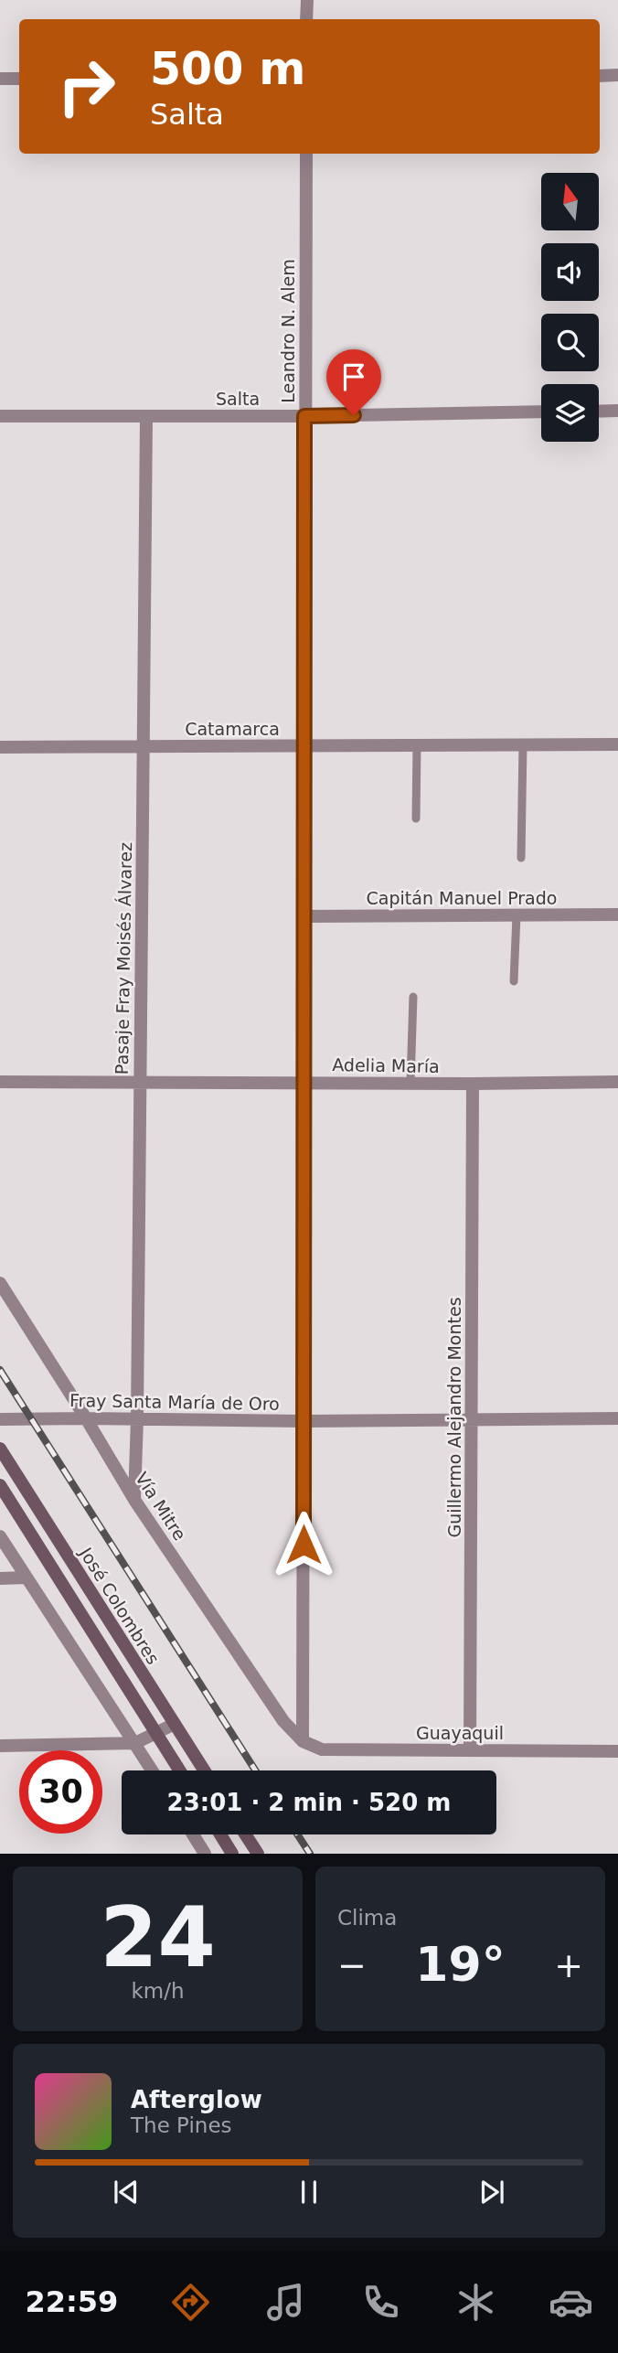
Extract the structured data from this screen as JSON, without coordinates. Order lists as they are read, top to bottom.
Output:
{
  "streets": {
    "main road": ["José Colombres"],
    "street": [
      "Leandro N. Alem",
      "Salta",
      "Catamarca",
      "Capitán Manuel Prado",
      "Pasaje Fray Moisés Álvarez",
      "Adelia María",
      "Fray Santa María de Oro",
      "Guillermo Alejandro Montes",
      "Vía Mitre",
      "Guayaquil"
    ]
  },
  "crossings": [
    ["Leandro N. Alem", "Salta"],
    ["Leandro N. Alem", "Catamarca"],
    ["Leandro N. Alem", "Capitán Manuel Prado"],
    ["Leandro N. Alem", "Adelia María"],
    ["Leandro N. Alem", "Fray Santa María de Oro"],
    ["Leandro N. Alem", "Vía Mitre"],
    ["Leandro N. Alem", "Guayaquil"],
    ["Salta", "Pasaje Fray Moisés Álvarez"],
    ["Catamarca", "Pasaje Fray Moisés Álvarez"],
    ["Pasaje Fray Moisés Álvarez", "Adelia María"],
    ["Pasaje Fray Moisés Álvarez", "Fray Santa María de Oro"],
    ["Pasaje Fray Moisés Álvarez", "Vía Mitre"],
    ["Adelia María", "Guillermo Alejandro Montes"],
    ["Fray Santa María de Oro", "Guillermo Alejandro Montes"],
    ["Fray Santa María de Oro", "Vía Mitre"],
    ["Guillermo Alejandro Montes", "Guayaquil"],
    ["Vía Mitre", "Guayaquil"]
  ],
  "north": "top",
  "page": {
    "turn": ["500 m", "Salta"],
    "limit": "30",
    "trip": "23:01 · 2 min · 520 m",
    "tile": [
      ["24", "km/h"],
      "Clima"
    ],
    "heat": ["−", "19°", "+"],
    "song": ["Afterglow", "The Pines"],
    "tabs": "22:59"
  }
}
